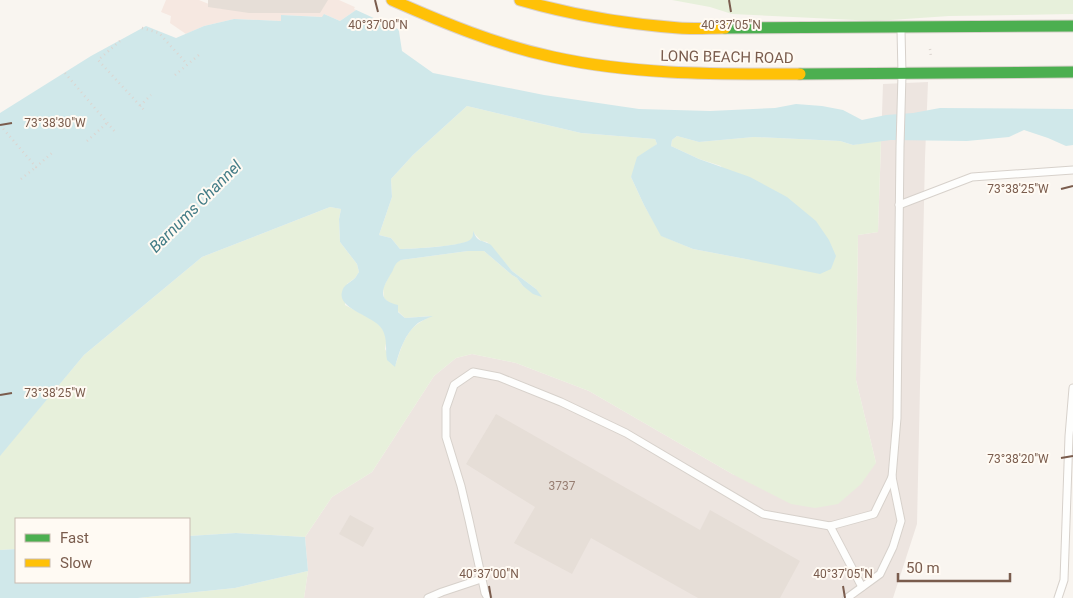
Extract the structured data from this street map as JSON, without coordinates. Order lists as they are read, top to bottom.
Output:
{
  "streets": {
    "main road": ["LONG BEACH ROAD"]
  },
  "water": ["Barnums Channel"],
  "house_numbers": ["3737"],
  "legend": ["Fast", "Slow"],
  "scale_bar": "50 m",
  "coordinates": [
    "40°37'00\"N",
    "40°37'05\"N",
    "73°38'30\"W",
    "73°38'25\"W",
    "73°38'20\"W"
  ]
}
